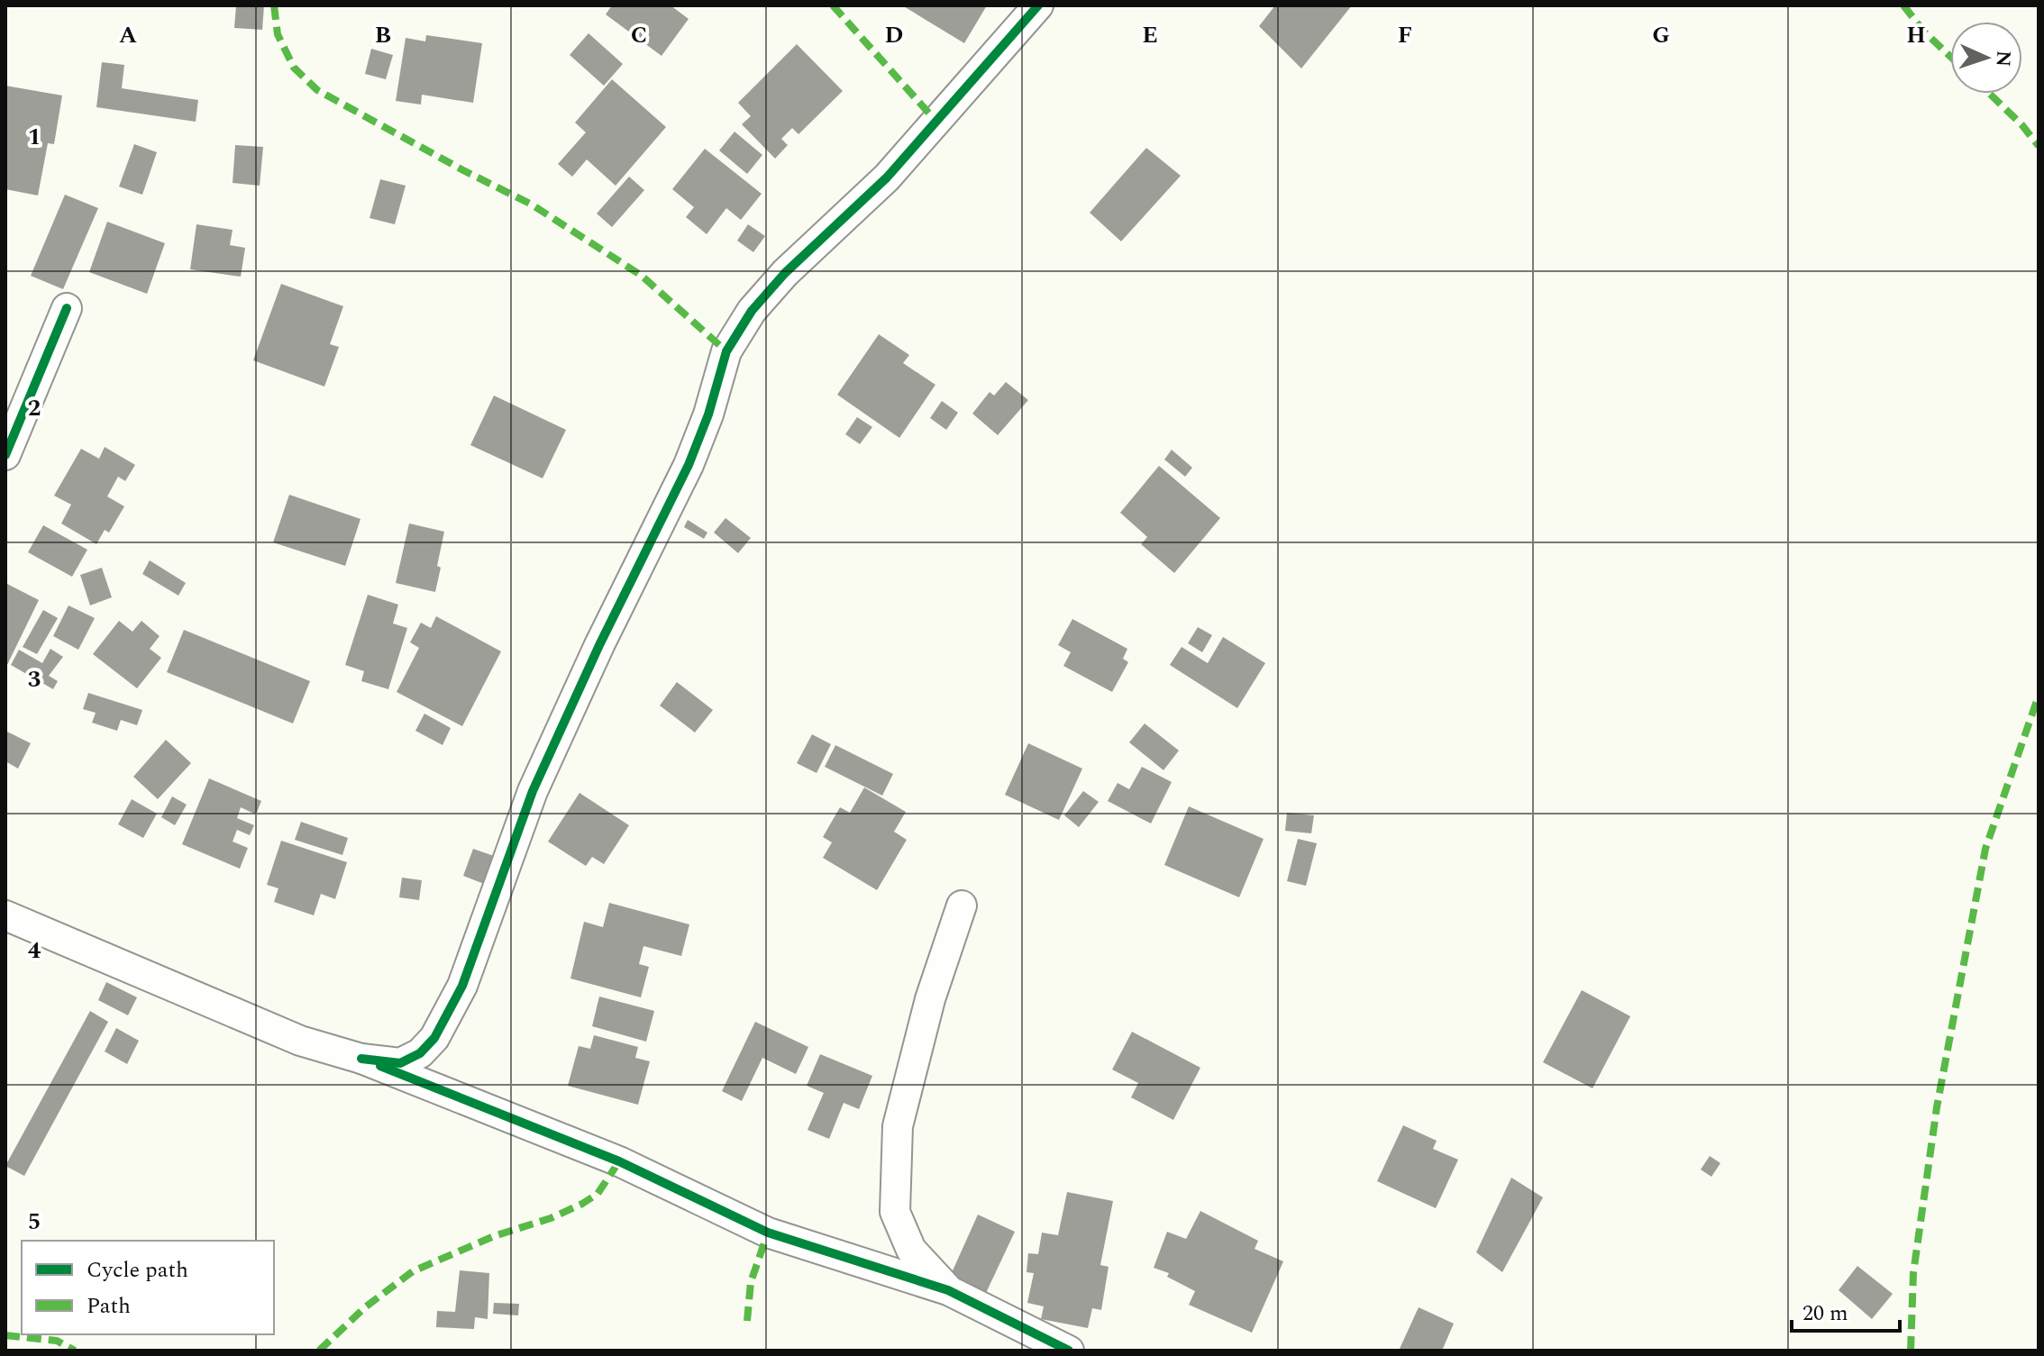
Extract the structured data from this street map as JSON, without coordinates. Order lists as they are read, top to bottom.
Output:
{
  "legend": ["Cycle path", "Path"],
  "scale_bar": "20 m",
  "north": "right",
  "grid": {
    "columns": [
      "A",
      "B",
      "C",
      "D",
      "E",
      "F",
      "G",
      "H"
    ],
    "rows": [
      "1",
      "2",
      "3",
      "4",
      "5"
    ]
  }
}
